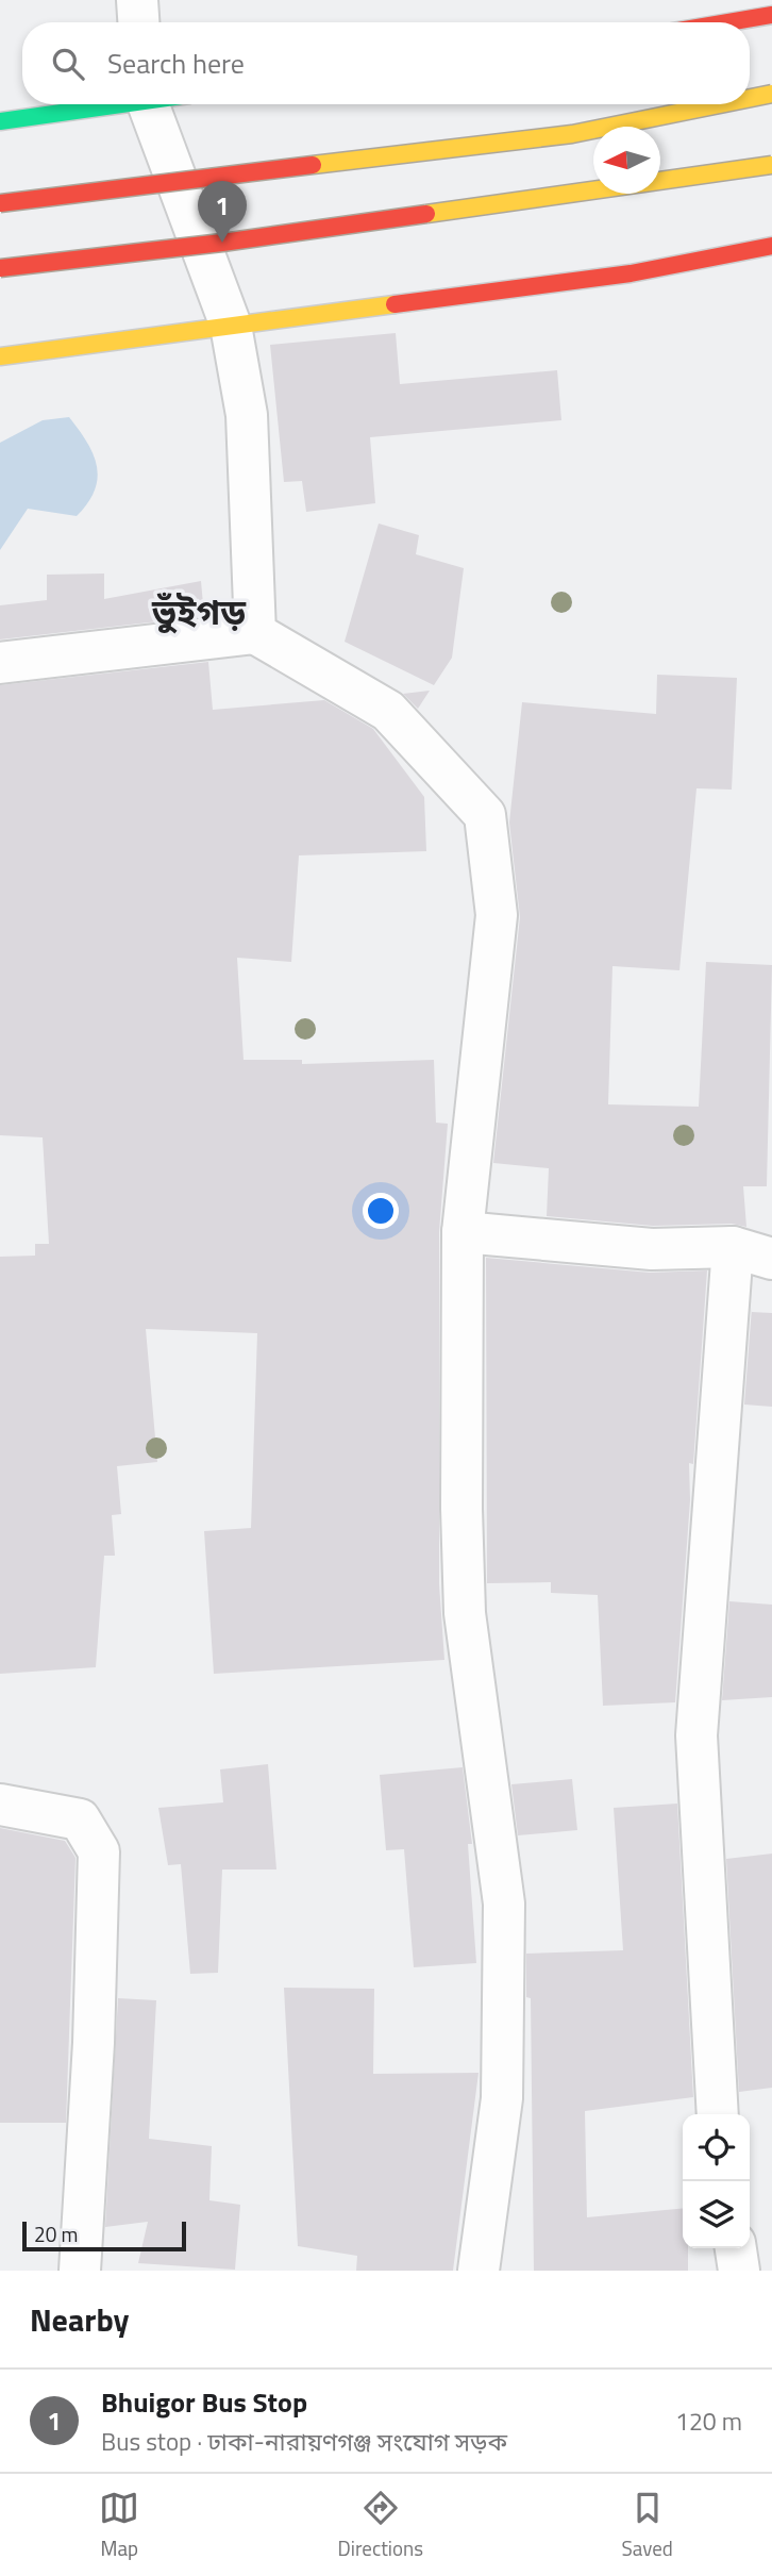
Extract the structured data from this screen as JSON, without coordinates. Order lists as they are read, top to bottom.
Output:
{
  "districts": ["ভুঁইগড়"],
  "scale_bar": "20 m",
  "north": "left",
  "page": {
    "search": "Search here",
    "pins": "1",
    "scale": "20 m",
    "heading": "Nearby",
    "list": [
      {
        "mark": "1",
        "name": "Bhuigor Bus Stop",
        "note": "Bus stop · ঢাকা-নারায়ণগঞ্জ সংযোগ সড়ক",
        "value": "120 m"
      }
    ],
    "nav": ["Map", "Directions", "Saved"]
  }
}
